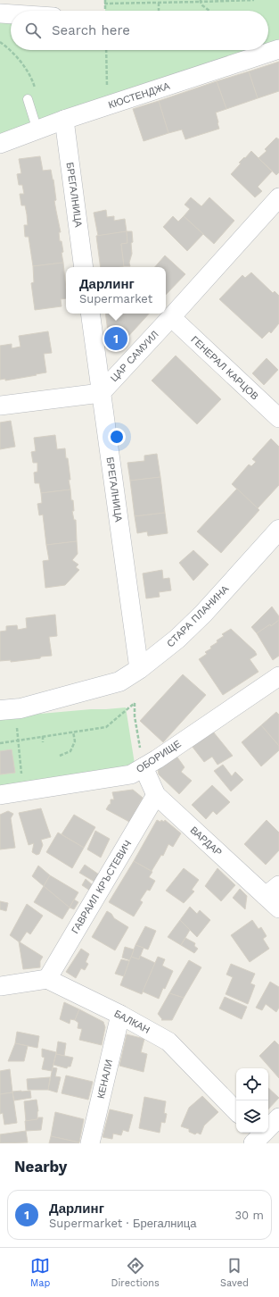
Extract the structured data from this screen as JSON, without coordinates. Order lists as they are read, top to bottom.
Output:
{
  "streets": {
    "main road": ["СТАРА ПЛАНИНА"],
    "street": [
      "КЮСТЕНДЖА",
      "БРЕГАЛНИЦА",
      "ЦАР САМУИЛ",
      "ГЕНЕРАЛ КАРЦОВ",
      "ОБОРИЩЕ",
      "ВАРДАР",
      "ГАВРАИЛ КРЪСТЕВИЧ",
      "БАЛКАН",
      "КЕНАЛИ"
    ]
  },
  "crossings": [
    ["КЮСТЕНДЖА", "БРЕГАЛНИЦА"],
    ["БРЕГАЛНИЦА", "ЦАР САМУИЛ"],
    ["БРЕГАЛНИЦА", "СТАРА ПЛАНИНА"],
    ["ЦАР САМУИЛ", "ГЕНЕРАЛ КАРЦОВ"],
    ["ОБОРИЩЕ", "ВАРДАР"],
    ["ВАРДАР", "ГАВРАИЛ КРЪСТЕВИЧ"],
    ["ГАВРАИЛ КРЪСТЕВИЧ", "БАЛКАН"],
    ["БАЛКАН", "КЕНАЛИ"]
  ],
  "page": {
    "search": "Search here",
    "popup": ["Дарлинг", "Supermarket"],
    "pins": "1",
    "heading": "Nearby",
    "list": [
      {
        "mark": "1",
        "name": "Дарлинг",
        "note": "Supermarket · Брегалница",
        "value": "30 m"
      }
    ],
    "nav": ["Map", "Directions", "Saved"]
  }
}
